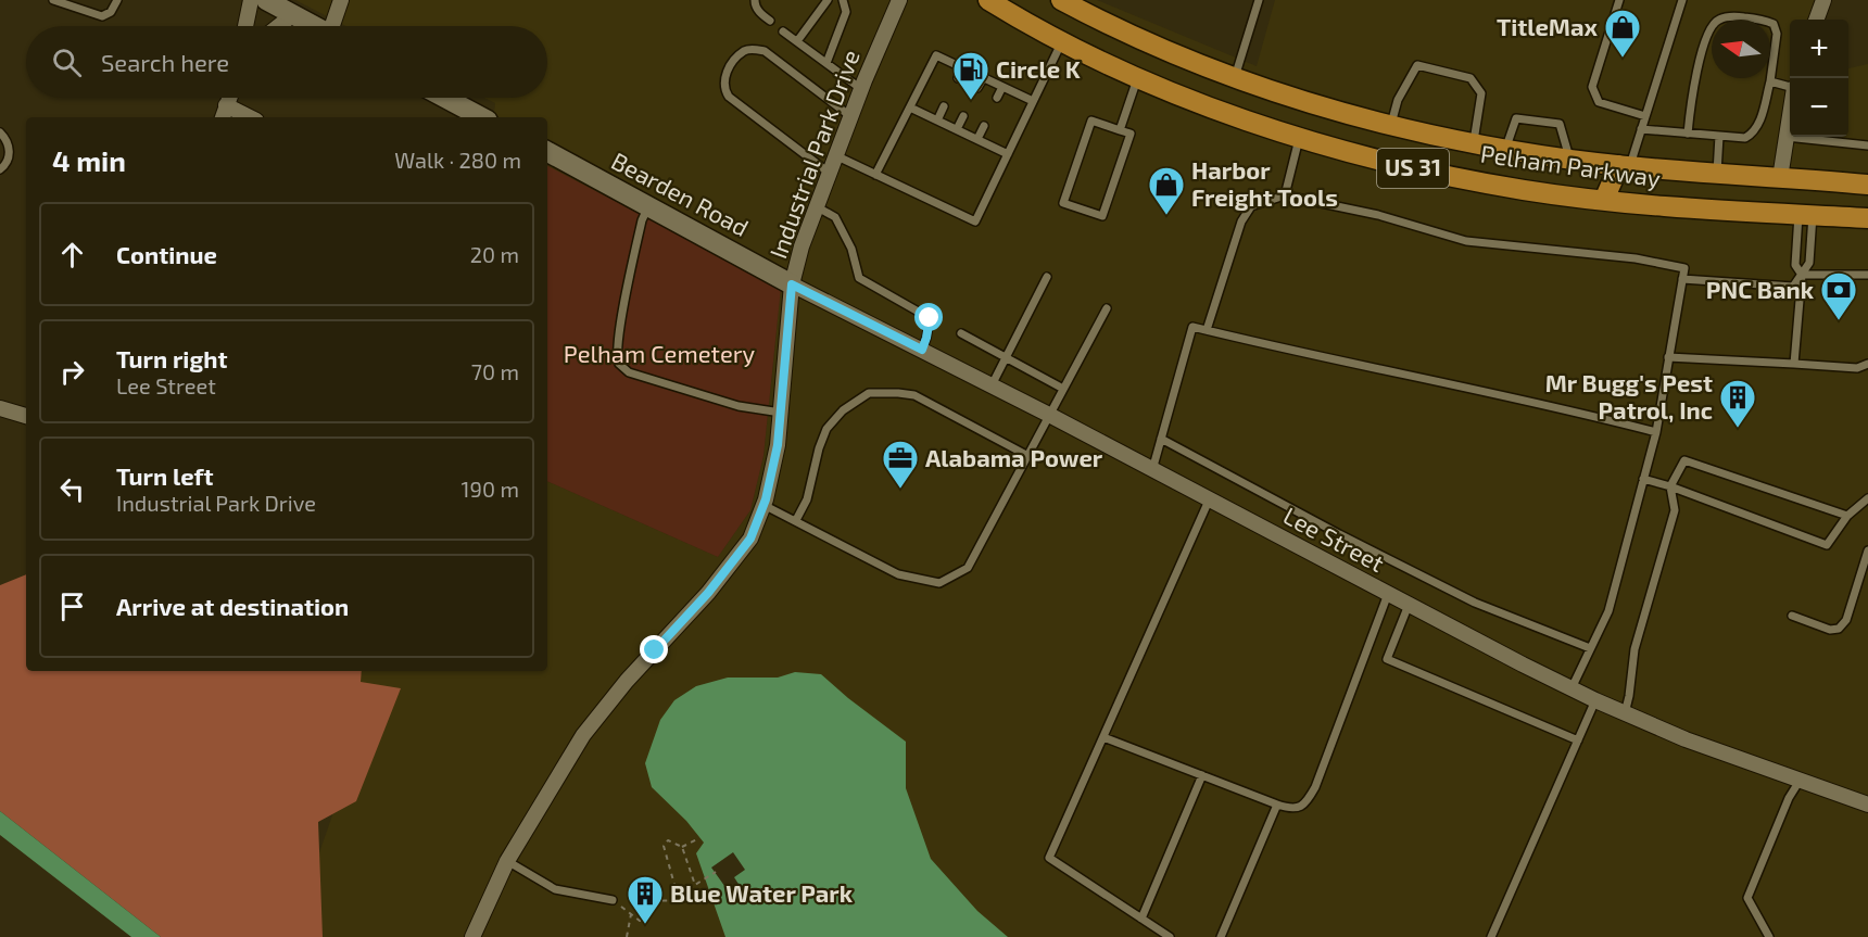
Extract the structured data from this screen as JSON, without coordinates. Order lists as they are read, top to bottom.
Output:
{
  "streets": {
    "main road": ["Pelham Parkway", "US 31"],
    "street": ["Industrial Park Drive", "Bearden Road", "Lee Street"]
  },
  "crossings": [
    ["Industrial Park Drive", "Bearden Road"],
    ["Industrial Park Drive", "Lee Street"],
    ["Bearden Road", "Lee Street"]
  ],
  "parks": ["Pelham Cemetery"],
  "places": {
    "shop": ["TitleMax", "Harbor Freight Tools"],
    "fuel station": ["Circle K"],
    "bank": ["PNC Bank"],
    "building": ["Mr Bugg's Pest Patrol, Inc", "Blue Water Park"],
    "office": ["Alabama Power"]
  },
  "north": "left",
  "page": {
    "map_buttons": ["+", "−"],
    "search": "Search here",
    "heading": ["4 min", "Walk · 280 m"],
    "list": [
      ["Continue", "20 m"],
      ["Turn right", "Lee Street", "70 m"],
      ["Turn left", "Industrial Park Drive", "190 m"],
      "Arrive at destination"
    ]
  }
}
